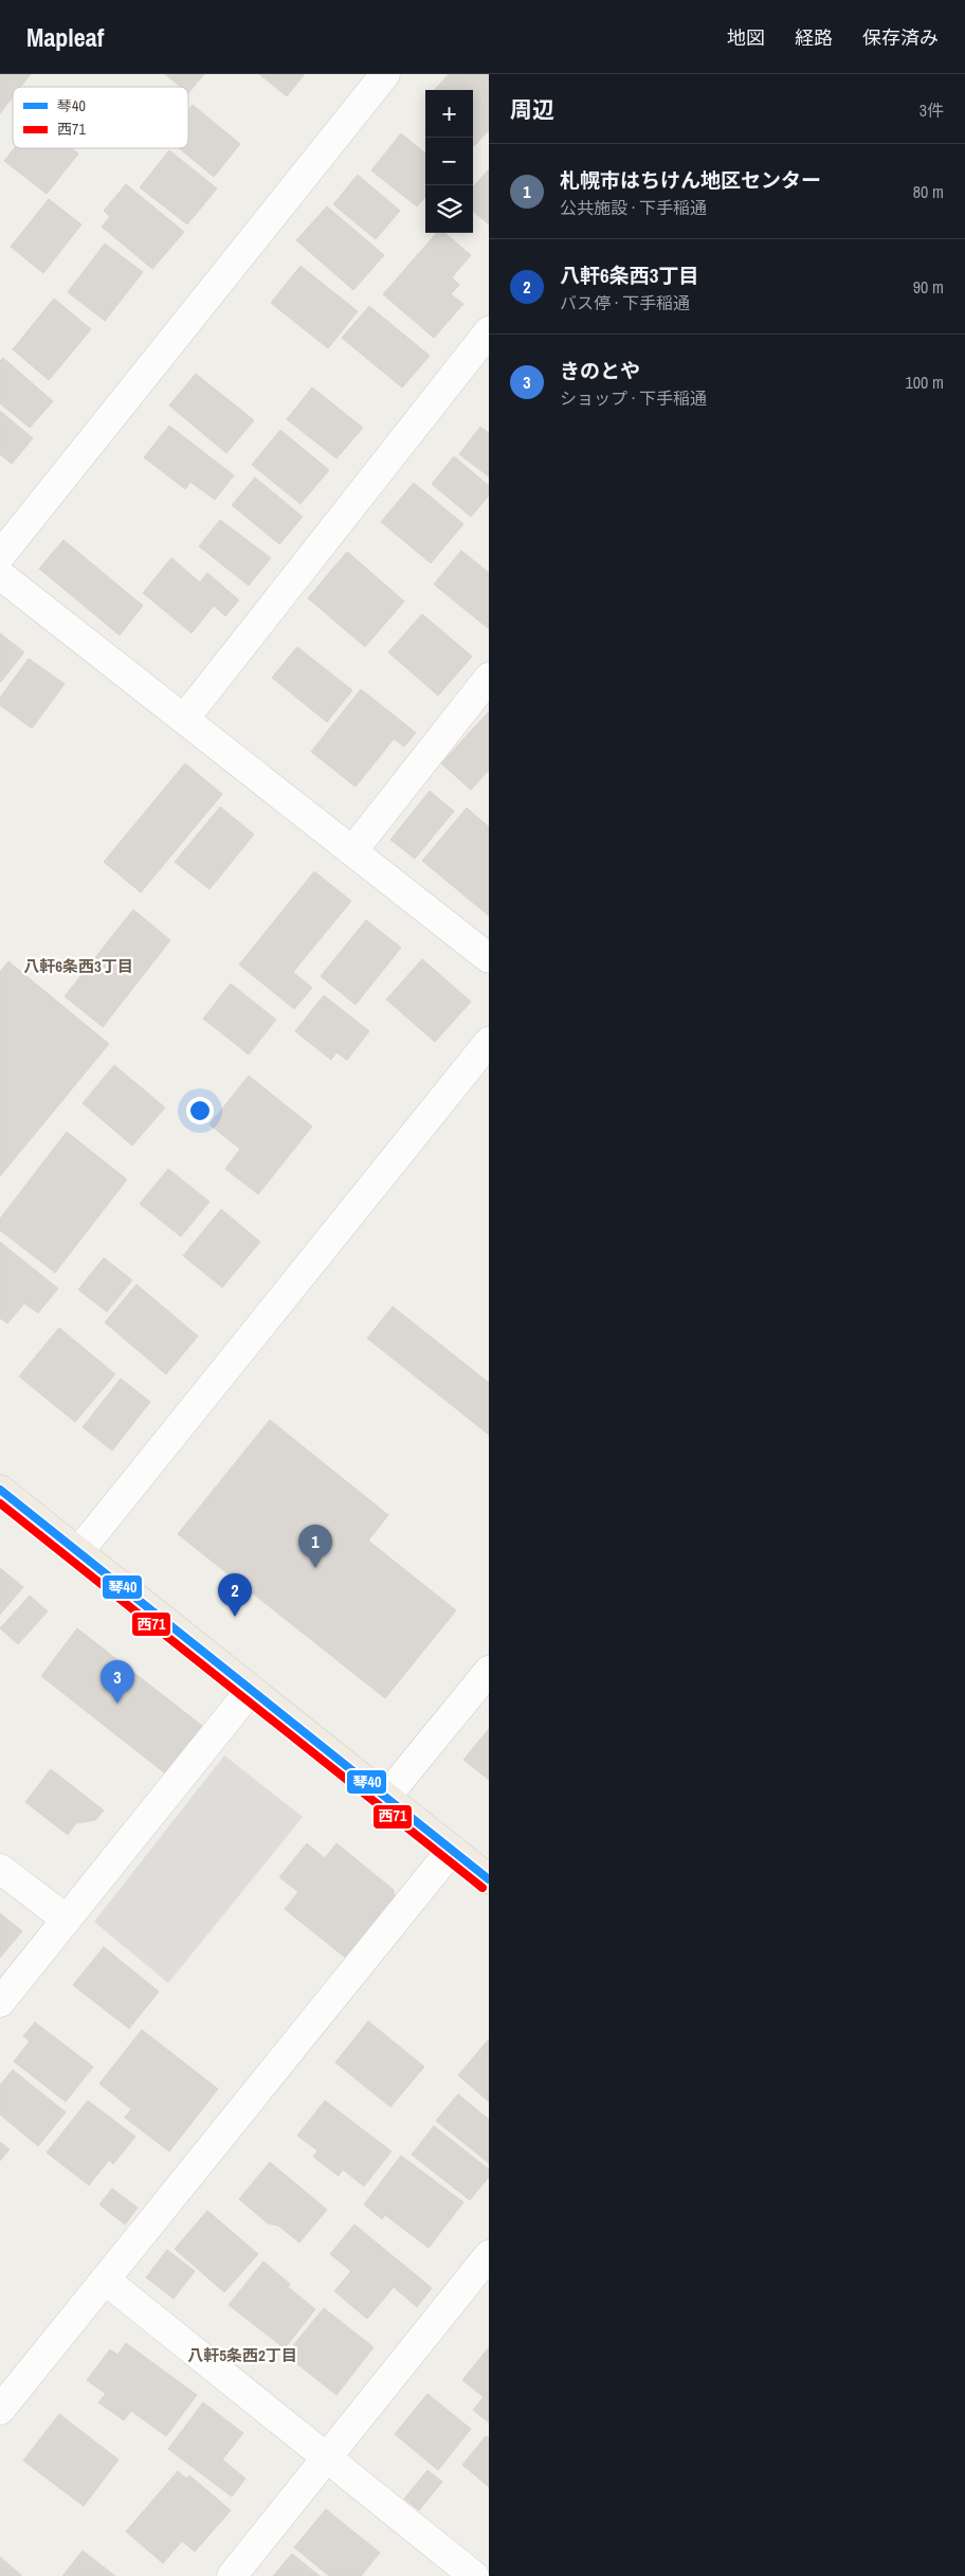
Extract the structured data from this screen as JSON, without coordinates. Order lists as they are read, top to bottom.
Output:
{
  "districts": ["八軒6条西3丁目", "八軒5条西2丁目"],
  "lines": ["transit line 琴40", "transit line 西71"],
  "legend": ["琴40", "西71"],
  "page": {
    "header": "Mapleaf",
    "nav": ["地図", "経路", "保存済み"],
    "heading": ["周辺", "3件"],
    "map_buttons": ["+", "−"],
    "list": [
      {
        "mark": "1",
        "name": "札幌市はちけん地区センター",
        "note": "公共施設 · 下手稲通",
        "value": "80 m"
      },
      {
        "mark": "2",
        "name": "八軒6条西3丁目",
        "note": "バス停 · 下手稲通",
        "value": "90 m"
      },
      {
        "mark": "3",
        "name": "きのとや",
        "note": "ショップ · 下手稲通",
        "value": "100 m"
      }
    ],
    "pins": ["1", "2", "3"]
  }
}
